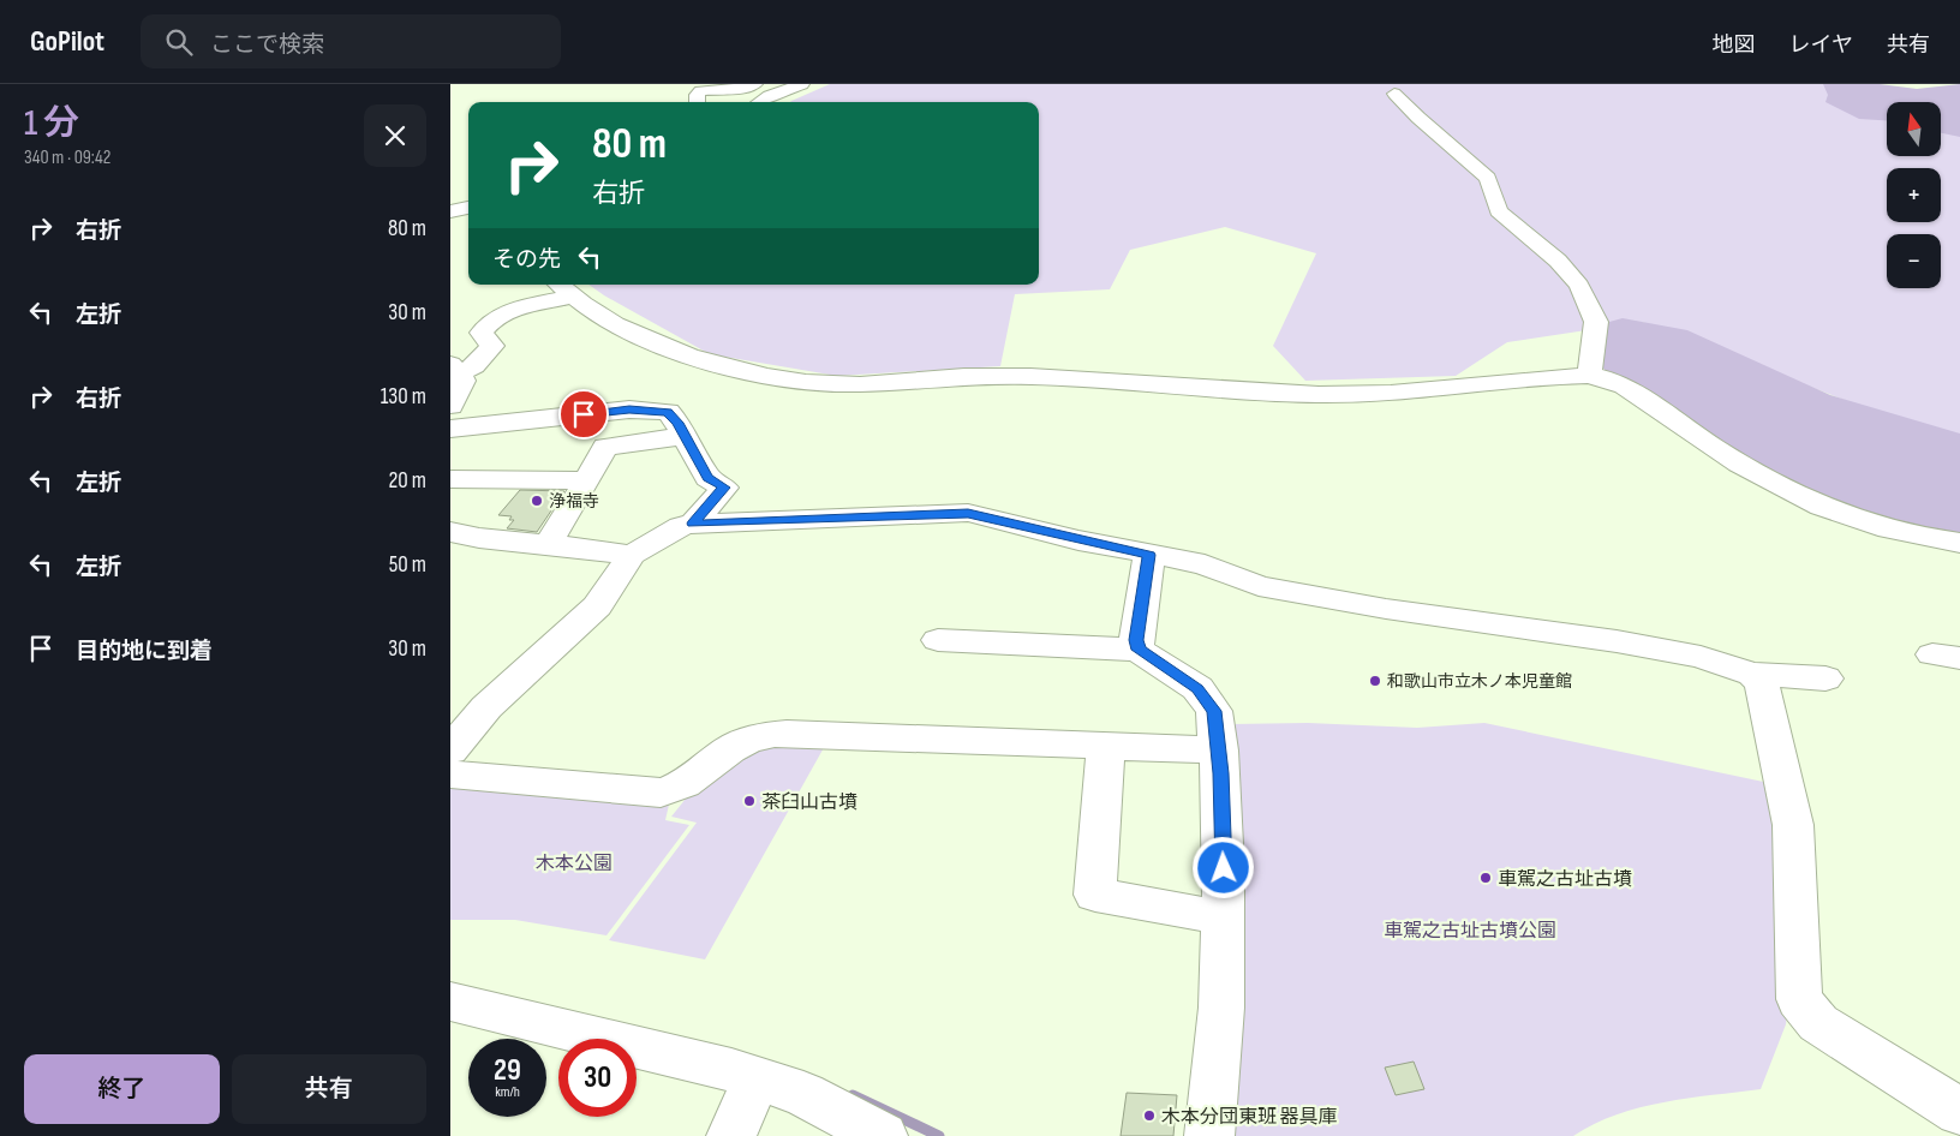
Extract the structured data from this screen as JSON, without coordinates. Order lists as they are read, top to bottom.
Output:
{
  "parks": ["木本公園", "車駕之古址古墳公園"],
  "places": [
    "浄福寺",
    "和歌山市立木ノ本児童館",
    "茶臼山古墳",
    "車駕之古址古墳",
    "木本分団東班 器具庫"
  ],
  "north": "top",
  "page": {
    "header": "GoPilot",
    "search": "ここで検索",
    "nav": ["地図", "レイヤ", "共有"],
    "heading": ["1 分", "340 m · 09:42"],
    "map_buttons": ["+", "−"],
    "turn": ["80 m", "右折"],
    "list": [
      {
        "name": "右折",
        "value": "80 m"
      },
      {
        "name": "左折",
        "value": "30 m"
      },
      {
        "name": "右折",
        "value": "130 m"
      },
      {
        "name": "左折",
        "value": "20 m"
      },
      {
        "name": "左折",
        "value": "50 m"
      },
      {
        "name": "目的地に到着",
        "value": "30 m"
      }
    ],
    "then": "その先",
    "speed": "29 km/h",
    "limit": "30",
    "buttons": ["終了", "共有"]
  }
}
